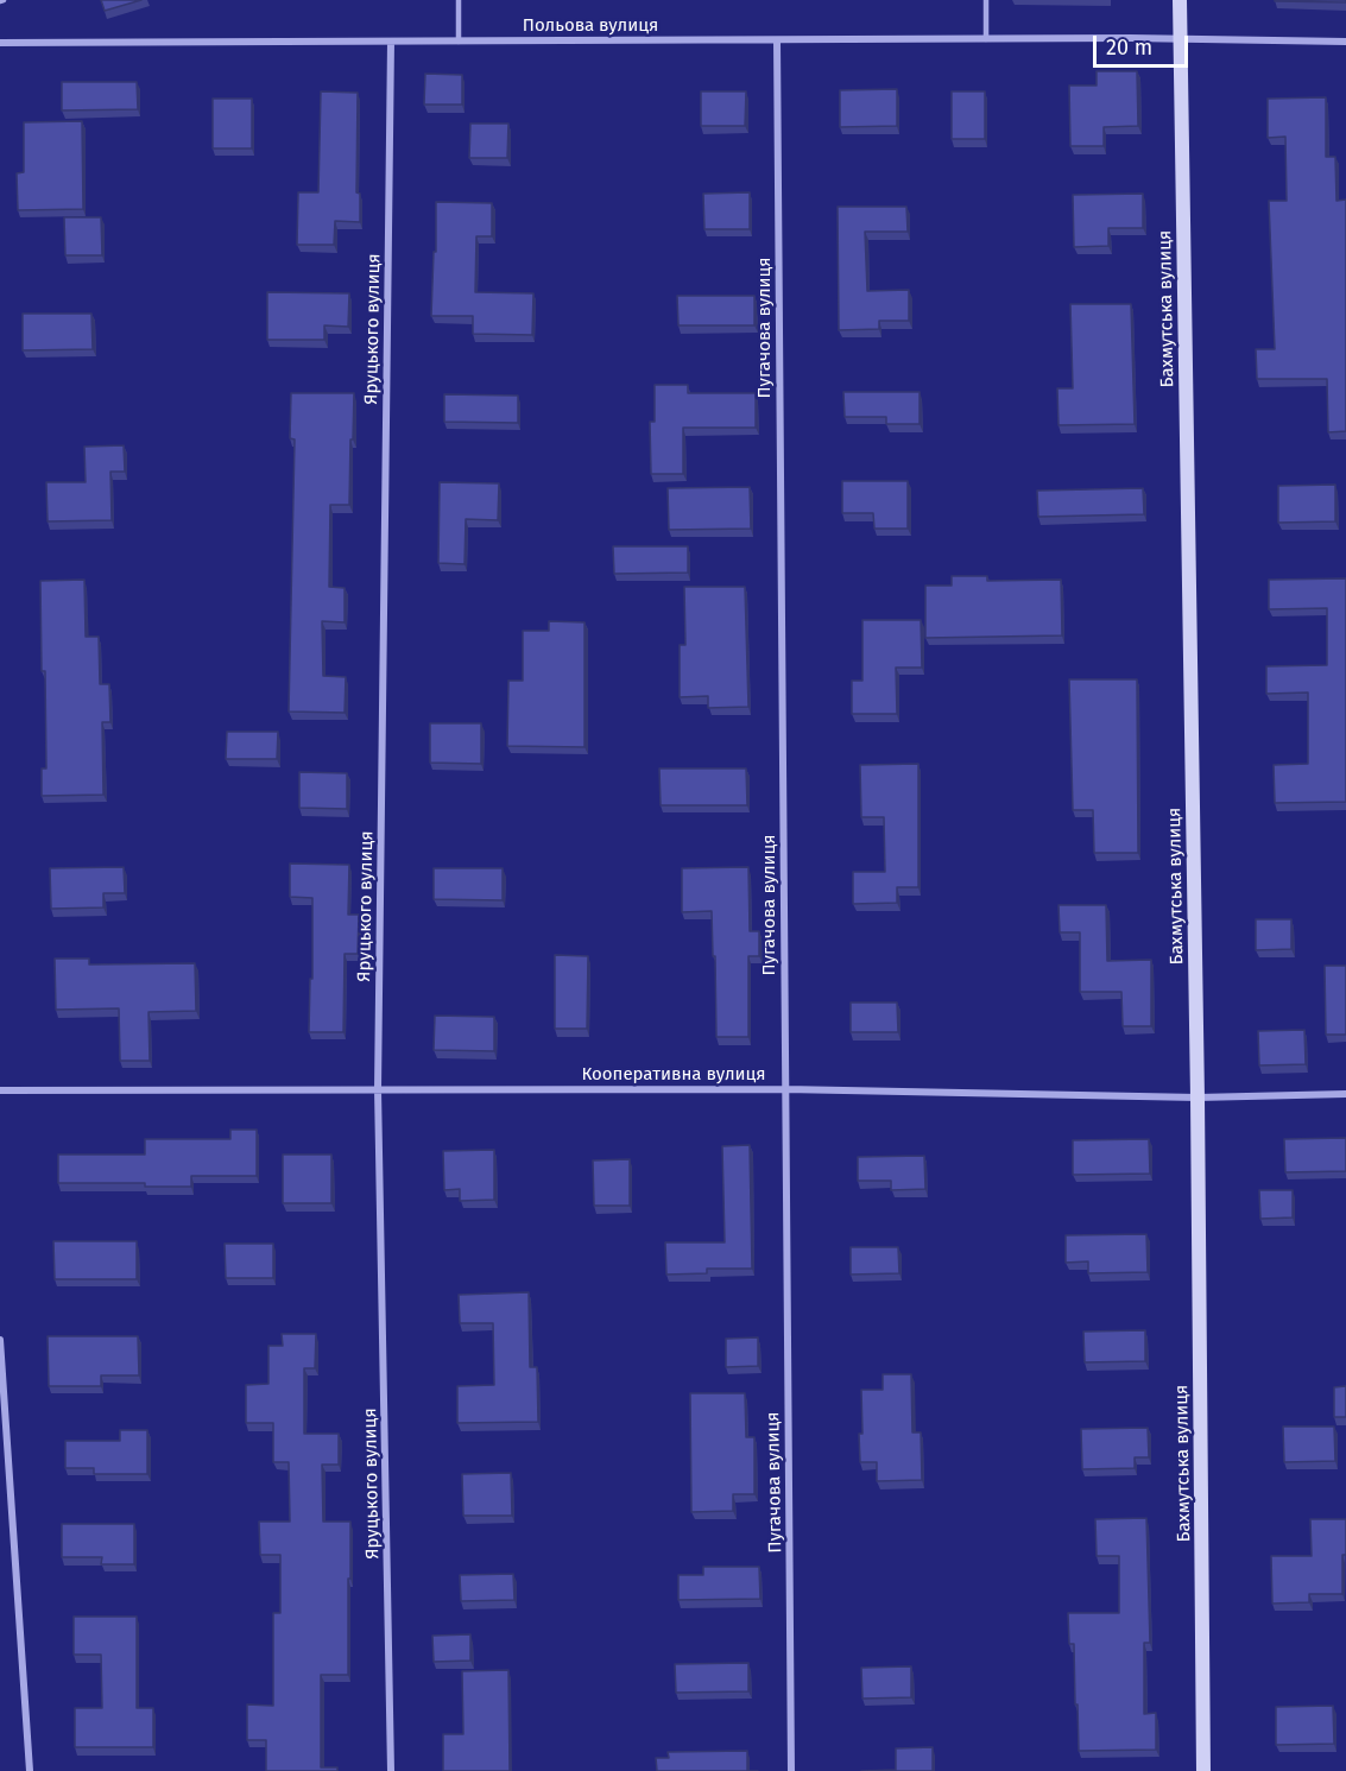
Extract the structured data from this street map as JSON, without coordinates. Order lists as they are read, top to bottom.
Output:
{
  "streets": {
    "street": [
      "Польова вулиця",
      "Бахмутська вулиця",
      "Пугачова вулиця",
      "Яруцького вулиця",
      "Кооперативна вулиця"
    ]
  },
  "crossings": [
    ["Польова вулиця", "Бахмутська вулиця"],
    ["Польова вулиця", "Пугачова вулиця"],
    ["Польова вулиця", "Яруцького вулиця"],
    ["Бахмутська вулиця", "Кооперативна вулиця"],
    ["Пугачова вулиця", "Кооперативна вулиця"],
    ["Яруцького вулиця", "Кооперативна вулиця"]
  ],
  "scale_bar": "20 m"
}
